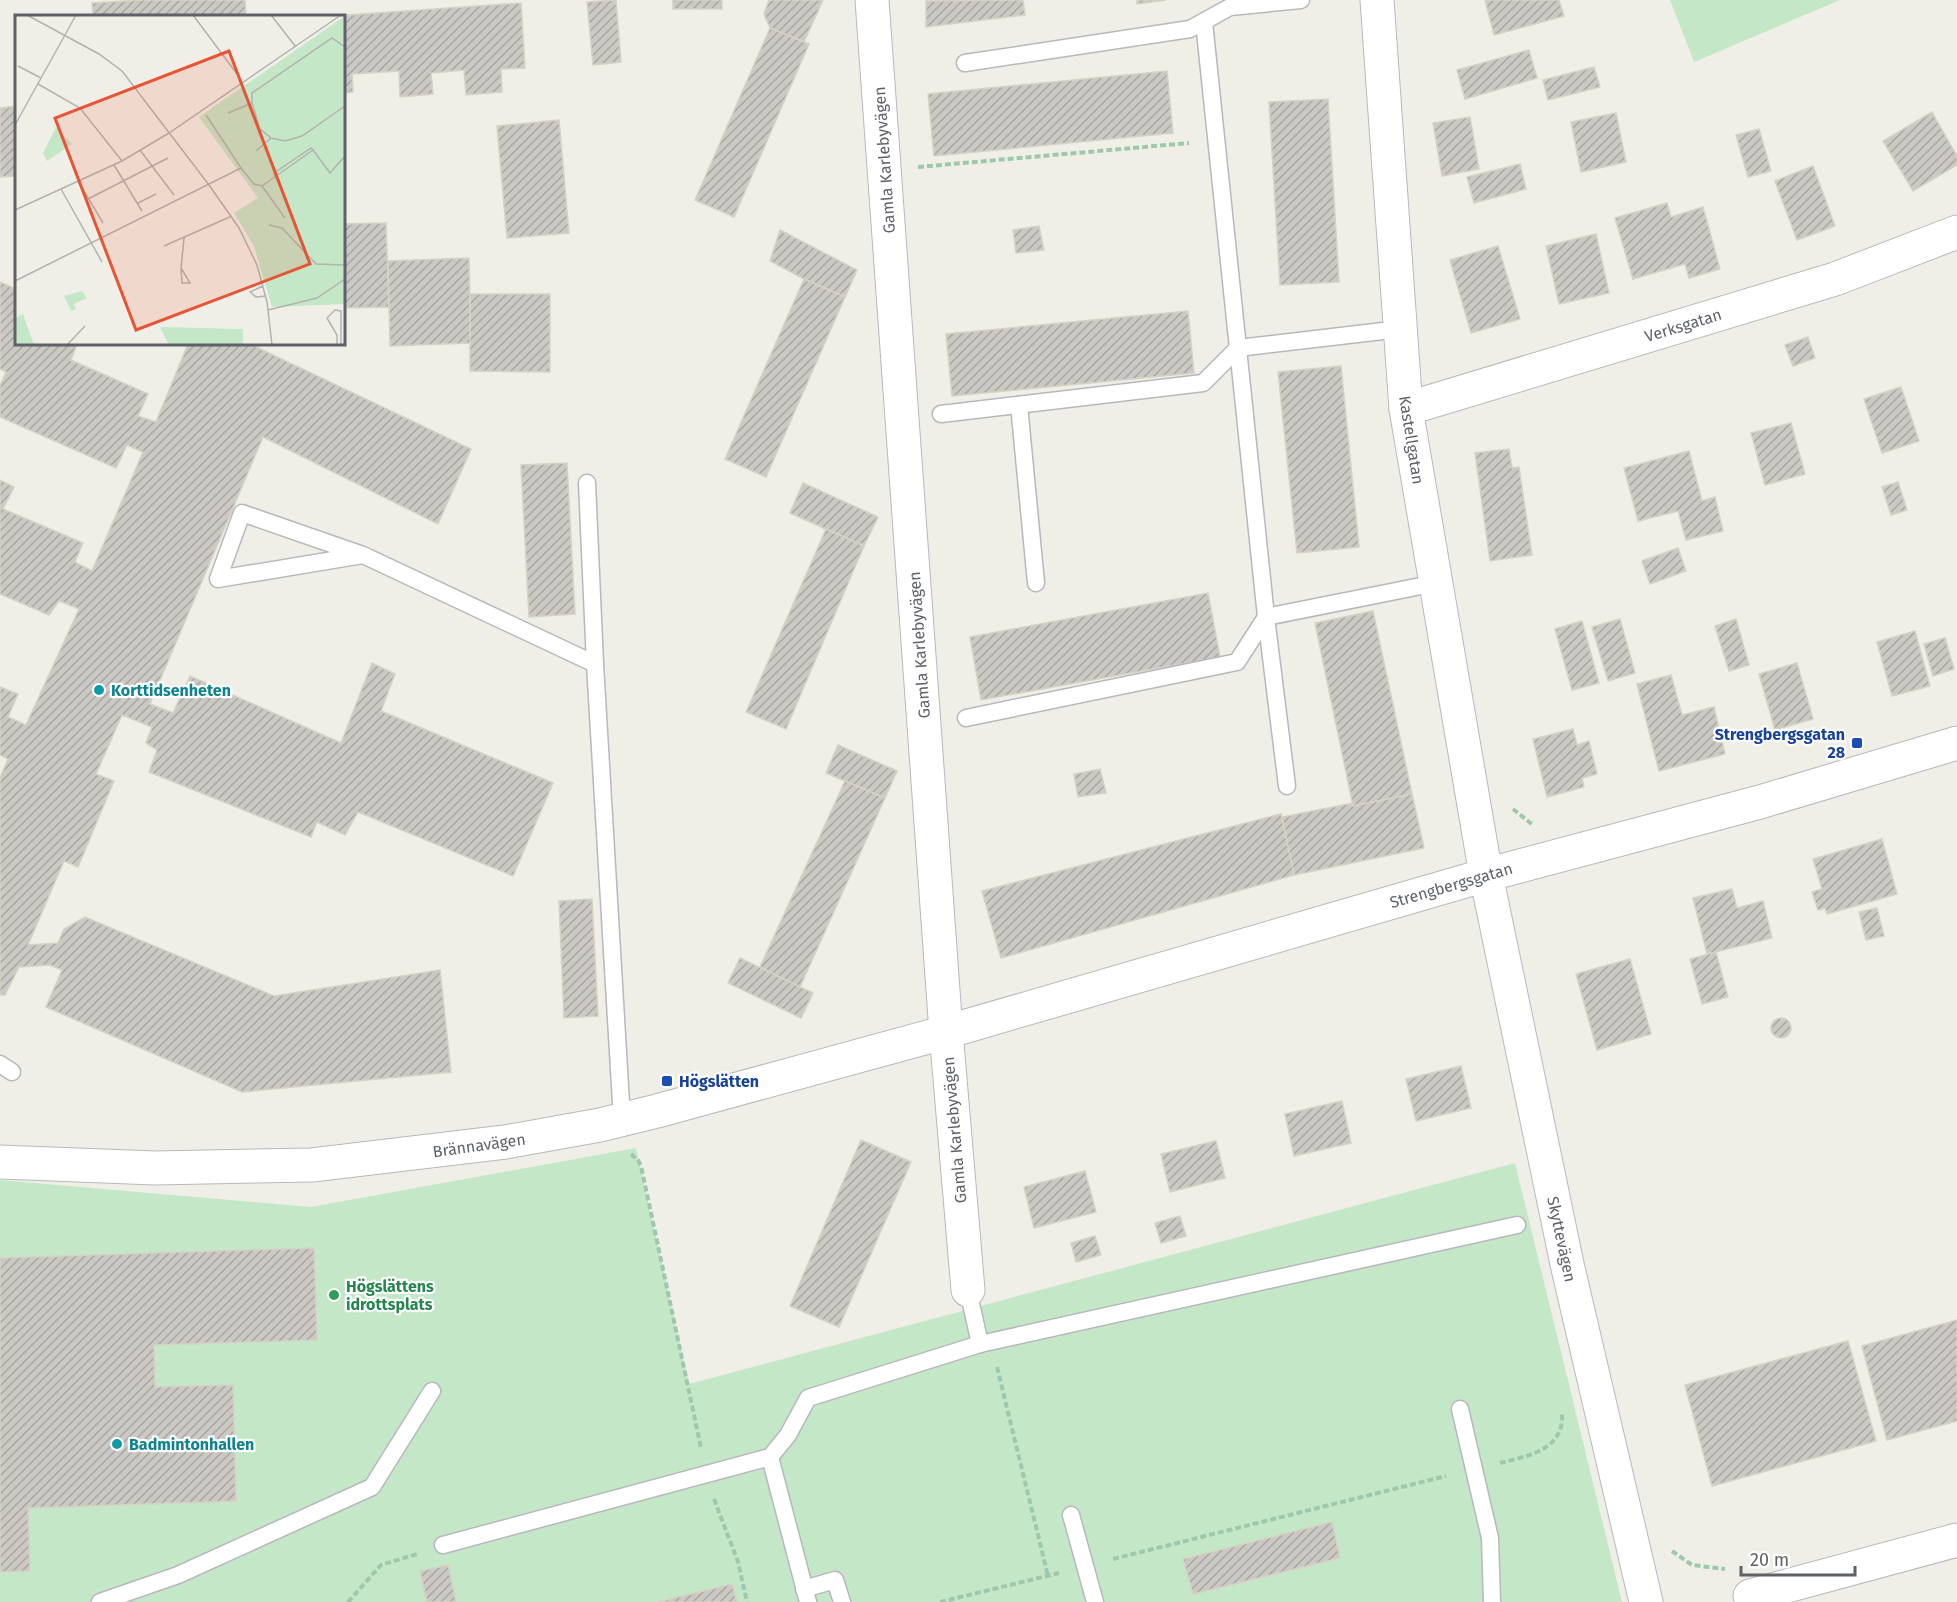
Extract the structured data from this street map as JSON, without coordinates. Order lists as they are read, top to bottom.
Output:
{
  "streets": {
    "street": [
      "Gamla Karlebyvägen",
      "Verksgatan",
      "Kastellgatan",
      "Strengbergsgatan",
      "Brännavägen",
      "Skyttevägen"
    ]
  },
  "crossings": [
    ["Gamla Karlebyvägen", "Strengbergsgatan"],
    ["Gamla Karlebyvägen", "Brännavägen"],
    ["Verksgatan", "Kastellgatan"],
    ["Kastellgatan", "Strengbergsgatan"],
    ["Kastellgatan", "Skyttevägen"],
    ["Strengbergsgatan", "Brännavägen"],
    ["Strengbergsgatan", "Skyttevägen"]
  ],
  "places": {
    "other": ["Korttidsenheten", "Högslättens idrottsplats", "Badmintonhallen"],
    "transit": ["Strengbergsgatan 28", "Högslätten"]
  },
  "scale_bar": "20 m"
}
